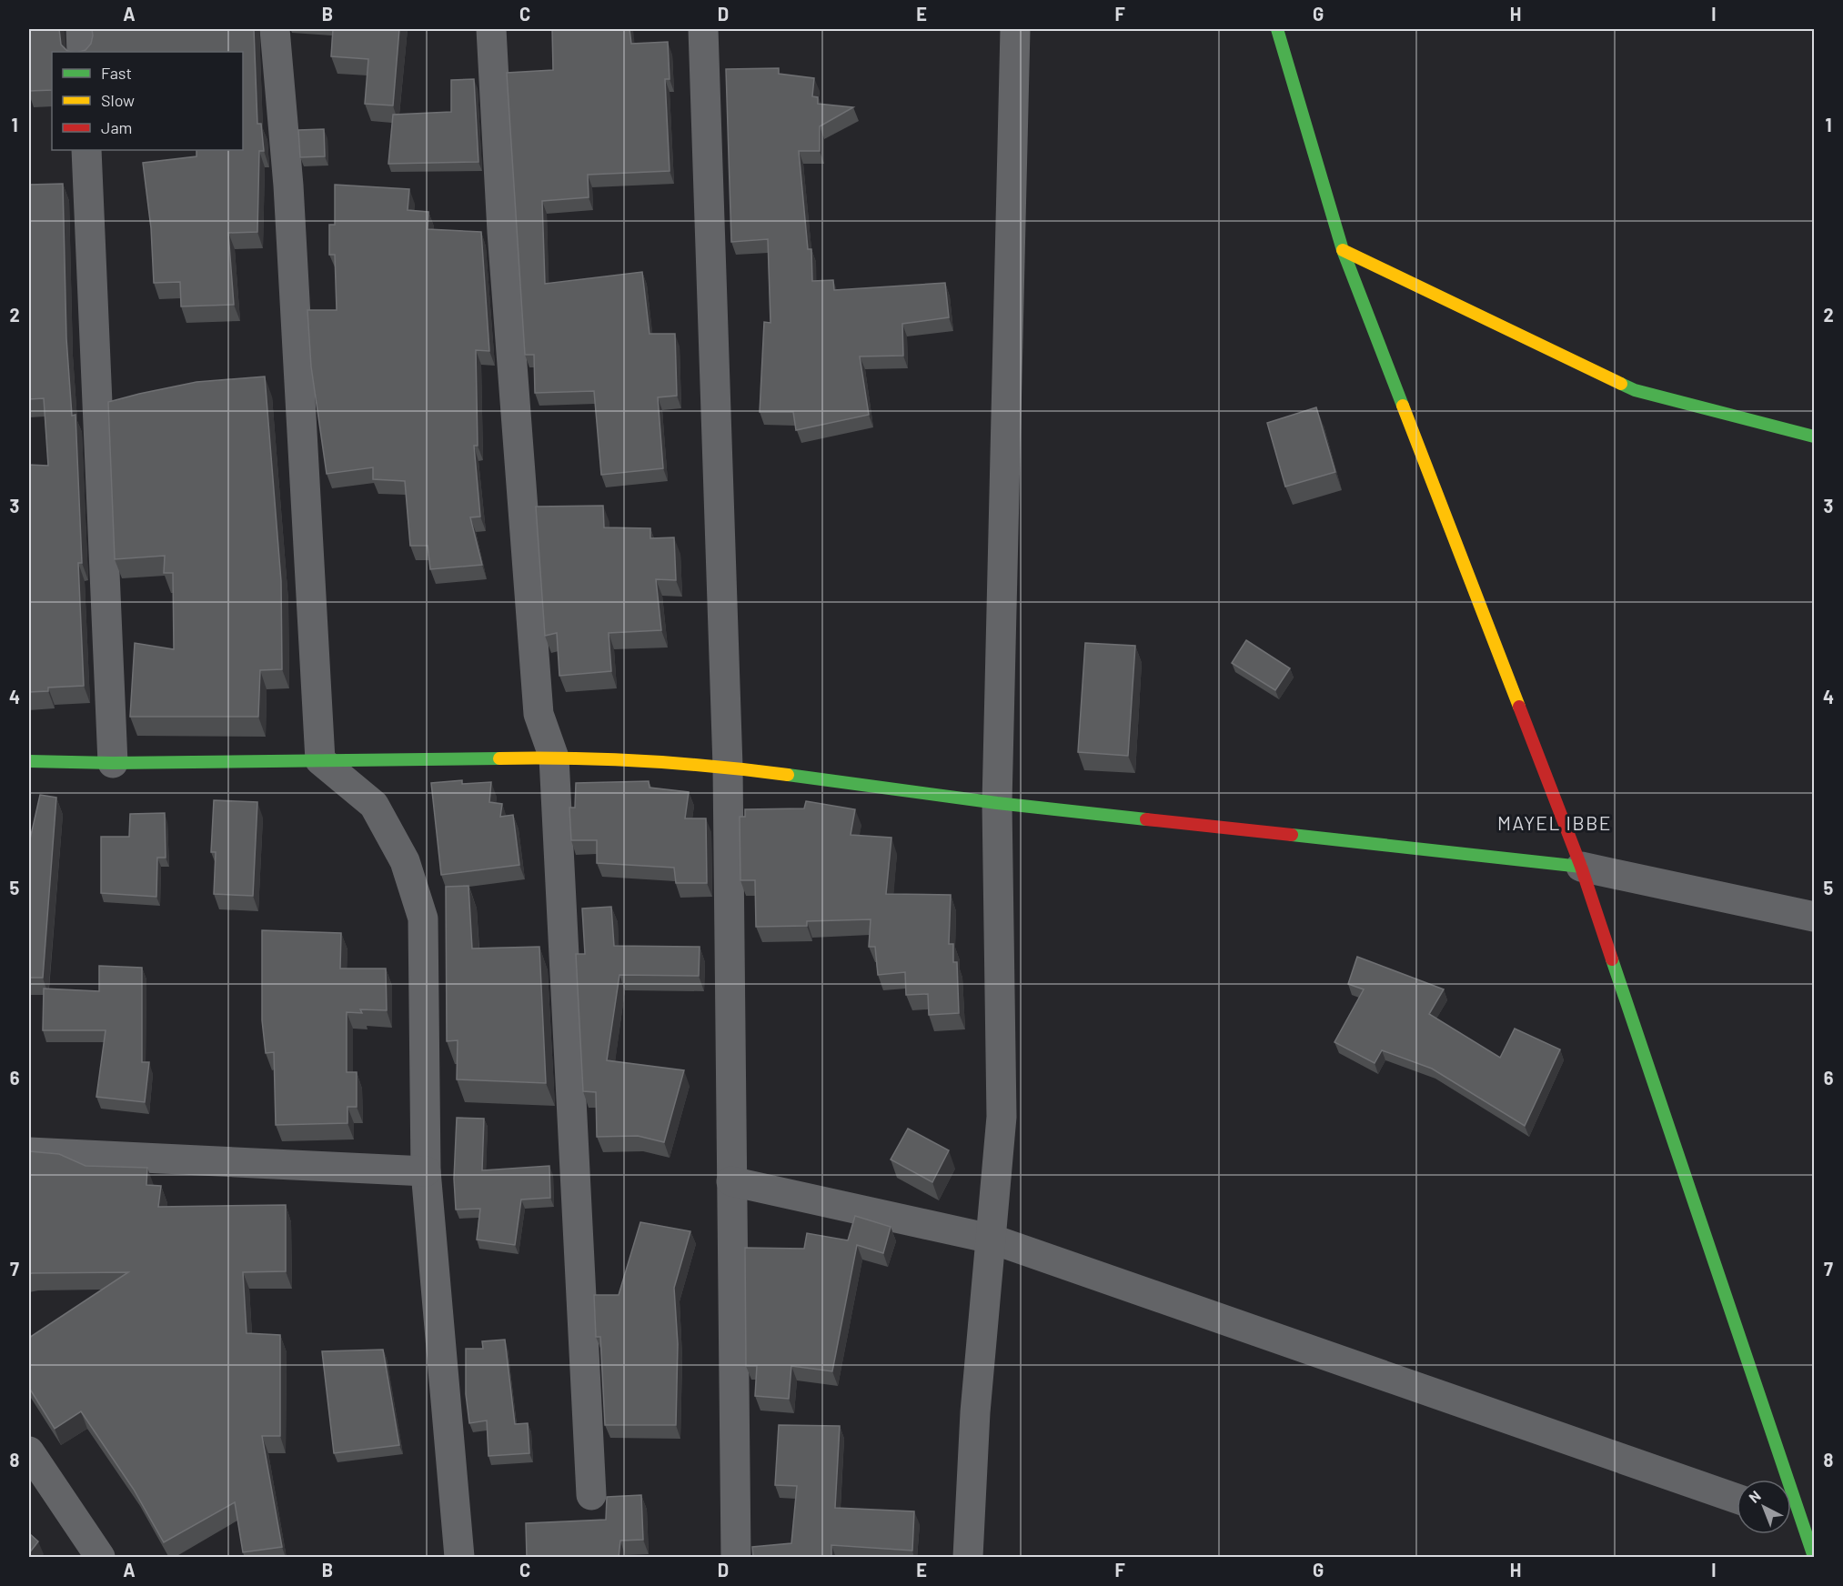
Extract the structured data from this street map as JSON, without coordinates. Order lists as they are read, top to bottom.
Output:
{
  "districts": ["MAYEL IBBE"],
  "legend": ["Fast", "Slow", "Jam"],
  "north": "top left",
  "grid": {
    "columns": [
      "A",
      "B",
      "C",
      "D",
      "E",
      "F",
      "G",
      "H",
      "I"
    ],
    "rows": [
      "1",
      "2",
      "3",
      "4",
      "5",
      "6",
      "7",
      "8"
    ]
  }
}
